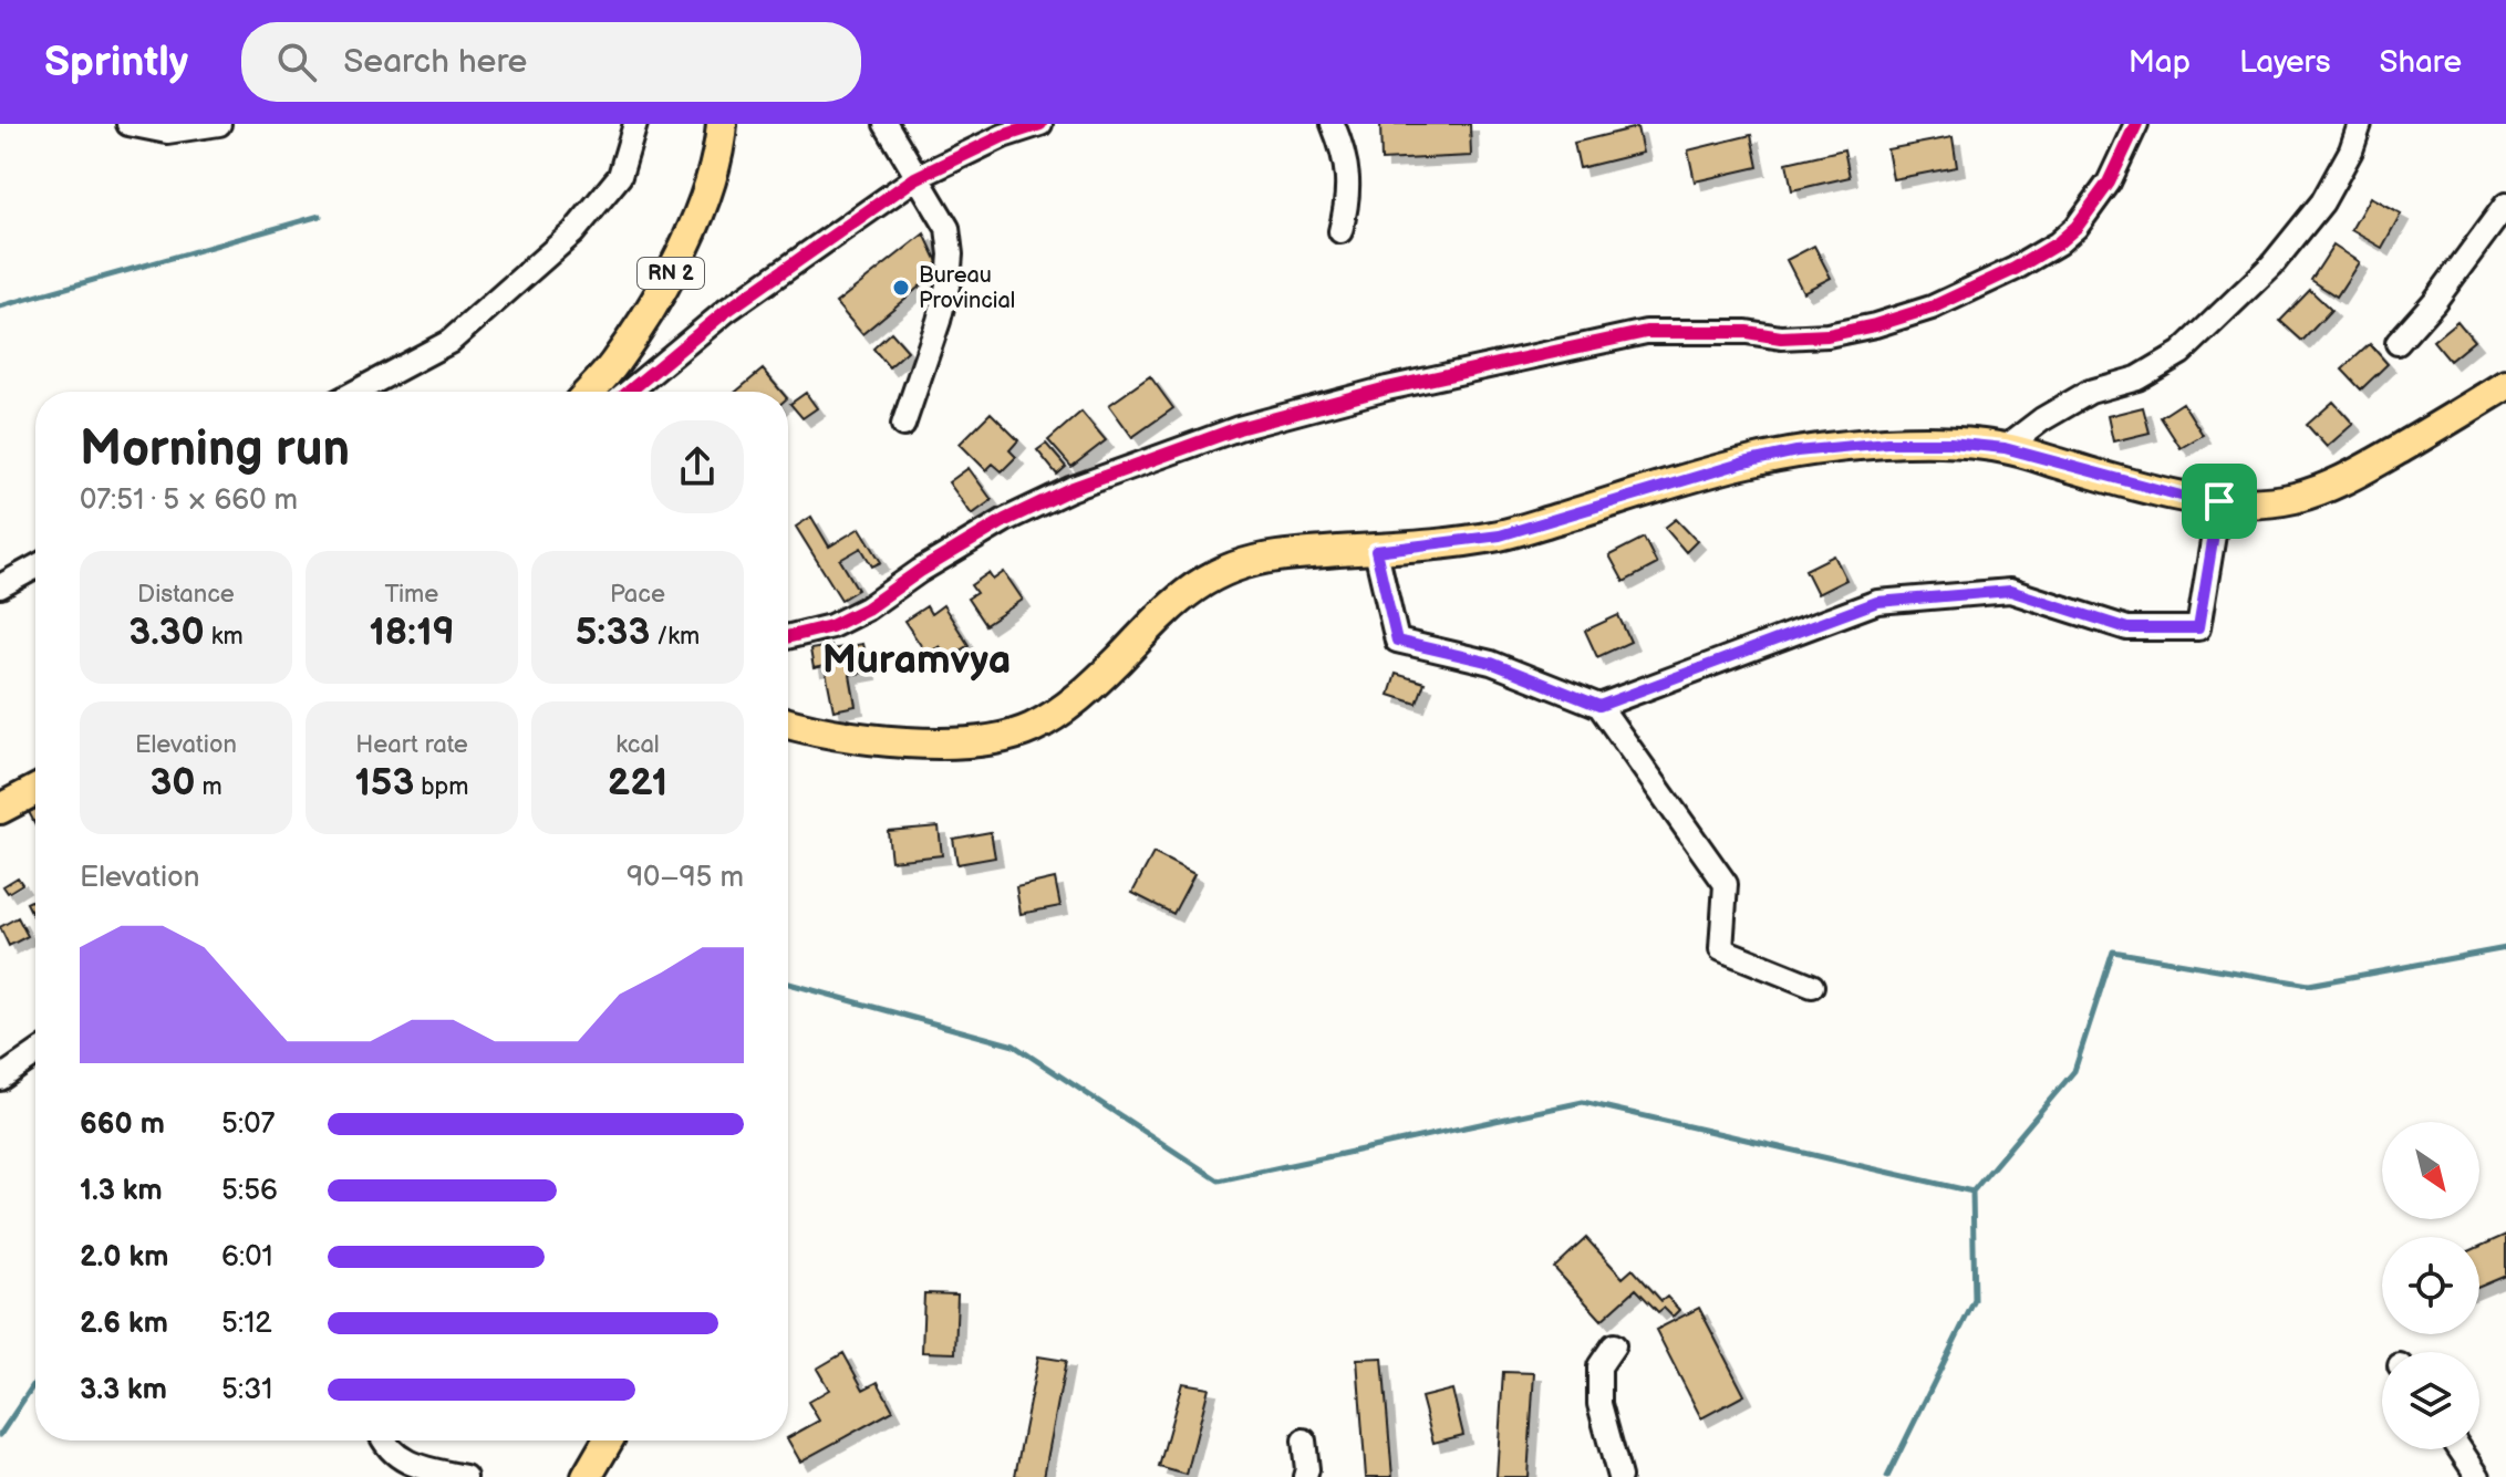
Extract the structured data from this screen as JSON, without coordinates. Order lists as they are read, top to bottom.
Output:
{
  "streets": {
    "main road": ["RN 2"]
  },
  "districts": ["Muramvya"],
  "places": ["Bureau Provincial"],
  "north": "bottom right",
  "page": {
    "header": "Sprintly",
    "search": "Search here",
    "nav": ["Map", "Layers", "Share"],
    "heading": ["Morning run", "07:51 · 5 × 660 m"],
    "stats": [
      ["Distance", "3.30 km"],
      ["Time", "18:19"],
      ["Pace", "5:33 /km"],
      ["Elevation", "30 m"],
      ["Heart rate", "153 bpm"],
      ["kcal", "221"]
    ],
    "chart": ["Elevation", "90–95 m"],
    "list": [
      {
        "name": "660 m",
        "note": "5:07"
      },
      {
        "name": "1.3 km",
        "note": "5:56"
      },
      {
        "name": "2.0 km",
        "note": "6:01"
      },
      {
        "name": "2.6 km",
        "note": "5:12"
      },
      {
        "name": "3.3 km",
        "note": "5:31"
      }
    ]
  }
}
